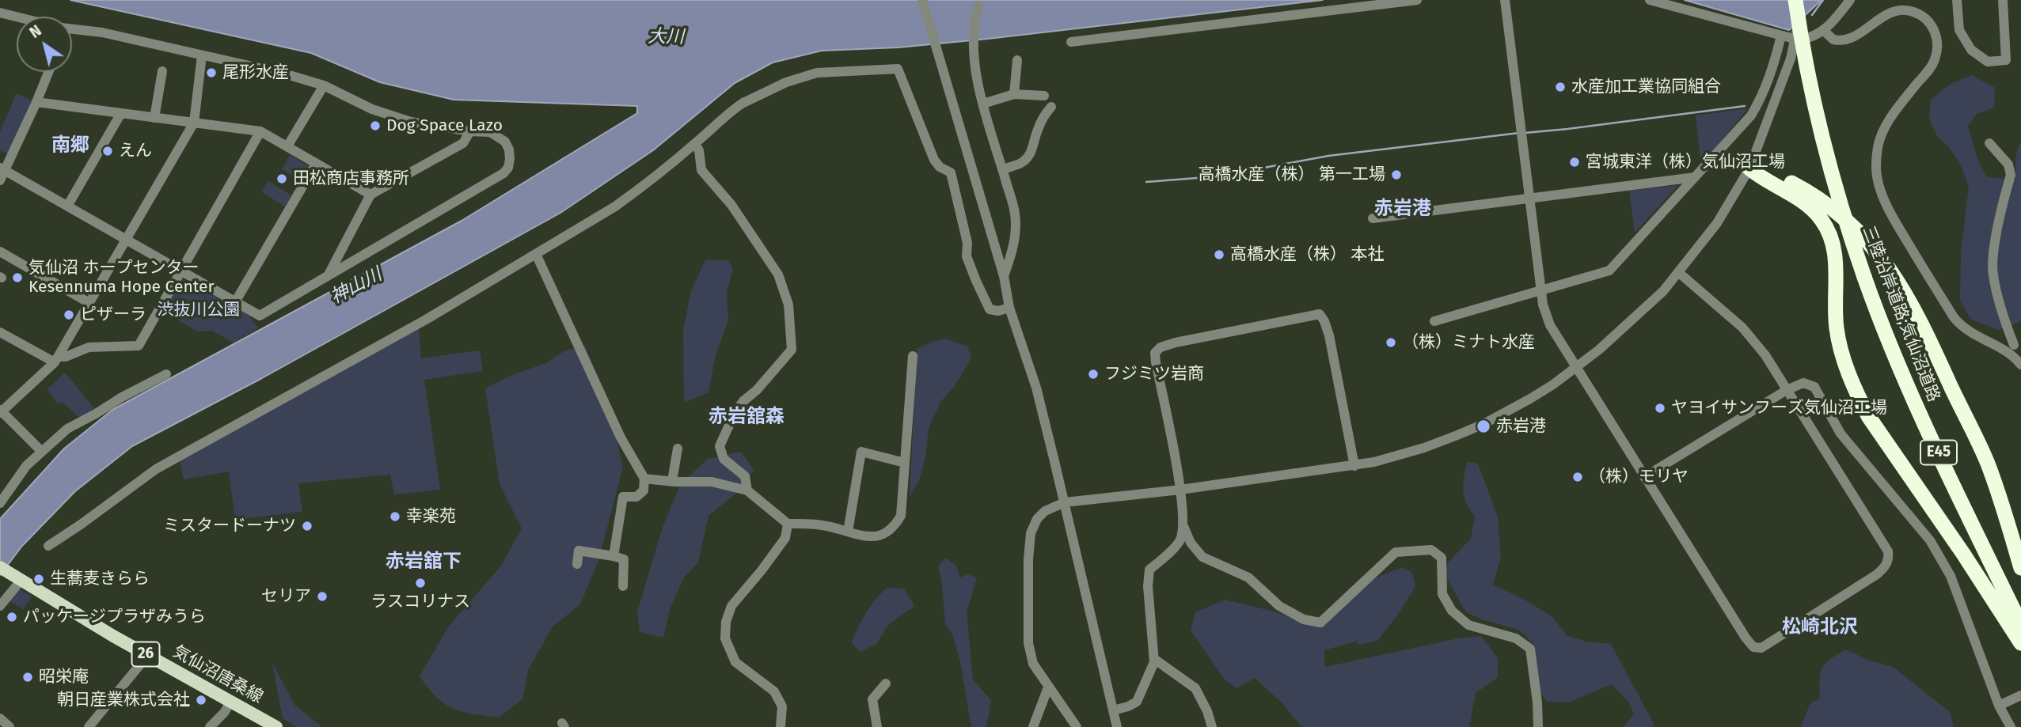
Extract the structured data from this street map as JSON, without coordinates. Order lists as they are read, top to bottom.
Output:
{
  "streets": {
    "highway": ["三陸沿岸道路;気仙沼道路", "E45"],
    "main road": ["26", "気仙沼唐桑線"]
  },
  "districts": [
    "南郷",
    "赤岩港",
    "赤岩舘森",
    "赤岩舘下",
    "松崎北沢"
  ],
  "water": ["大川", "神山川"],
  "parks": ["渋抜川公園"],
  "places": [
    "尾形水産",
    "水産加工業協同組合",
    "Dog Space Lazo",
    "えん",
    "宮城東洋（株）気仙沼工場",
    "高橋水産（株） 第一工場",
    "田松商店事務所",
    "高橋水産（株） 本社",
    "気仙沼 ホープセンター Kesennuma Hope Center",
    "ピザーラ",
    "（株）ミナト水産",
    "フジミツ岩商",
    "ヤヨイサンフーズ気仙沼工場",
    "赤岩港",
    "（株）モリヤ",
    "幸楽苑",
    "ミスタードーナツ",
    "生蕎麦きらら",
    "ラスコリナス",
    "セリア",
    "パッケージプラザみうら",
    "昭栄庵",
    "朝日産業株式会社"
  ],
  "north": "top left"
}
